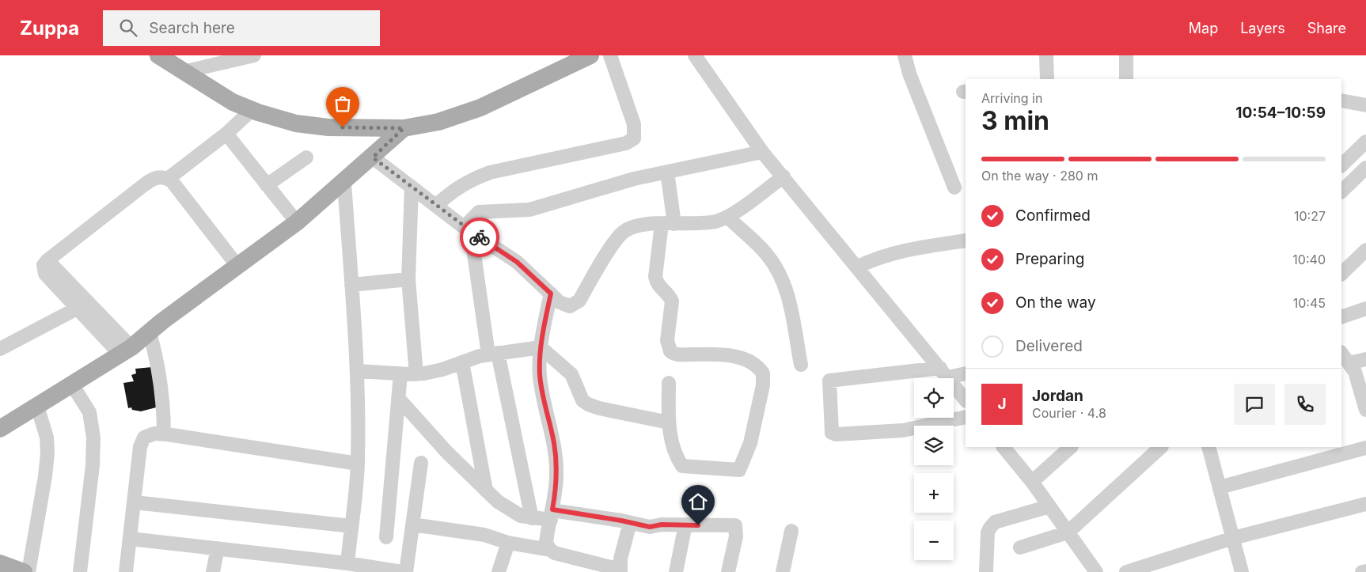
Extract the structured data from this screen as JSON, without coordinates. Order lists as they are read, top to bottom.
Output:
{
  "page": {
    "header": "Zuppa",
    "search": "Search here",
    "nav": ["Map", "Layers", "Share"],
    "heading": ["3 min", "Arriving in", "10:54–10:59"],
    "panel": ["Jordan", "Courier · 4.8"],
    "bar": "On the way · 280 m",
    "list": [
      ["Confirmed", "10:27"],
      ["Preparing", "10:40"],
      ["On the way", "10:45"],
      "Delivered"
    ],
    "map_buttons": ["+", "−"],
    "round": "J"
  }
}
